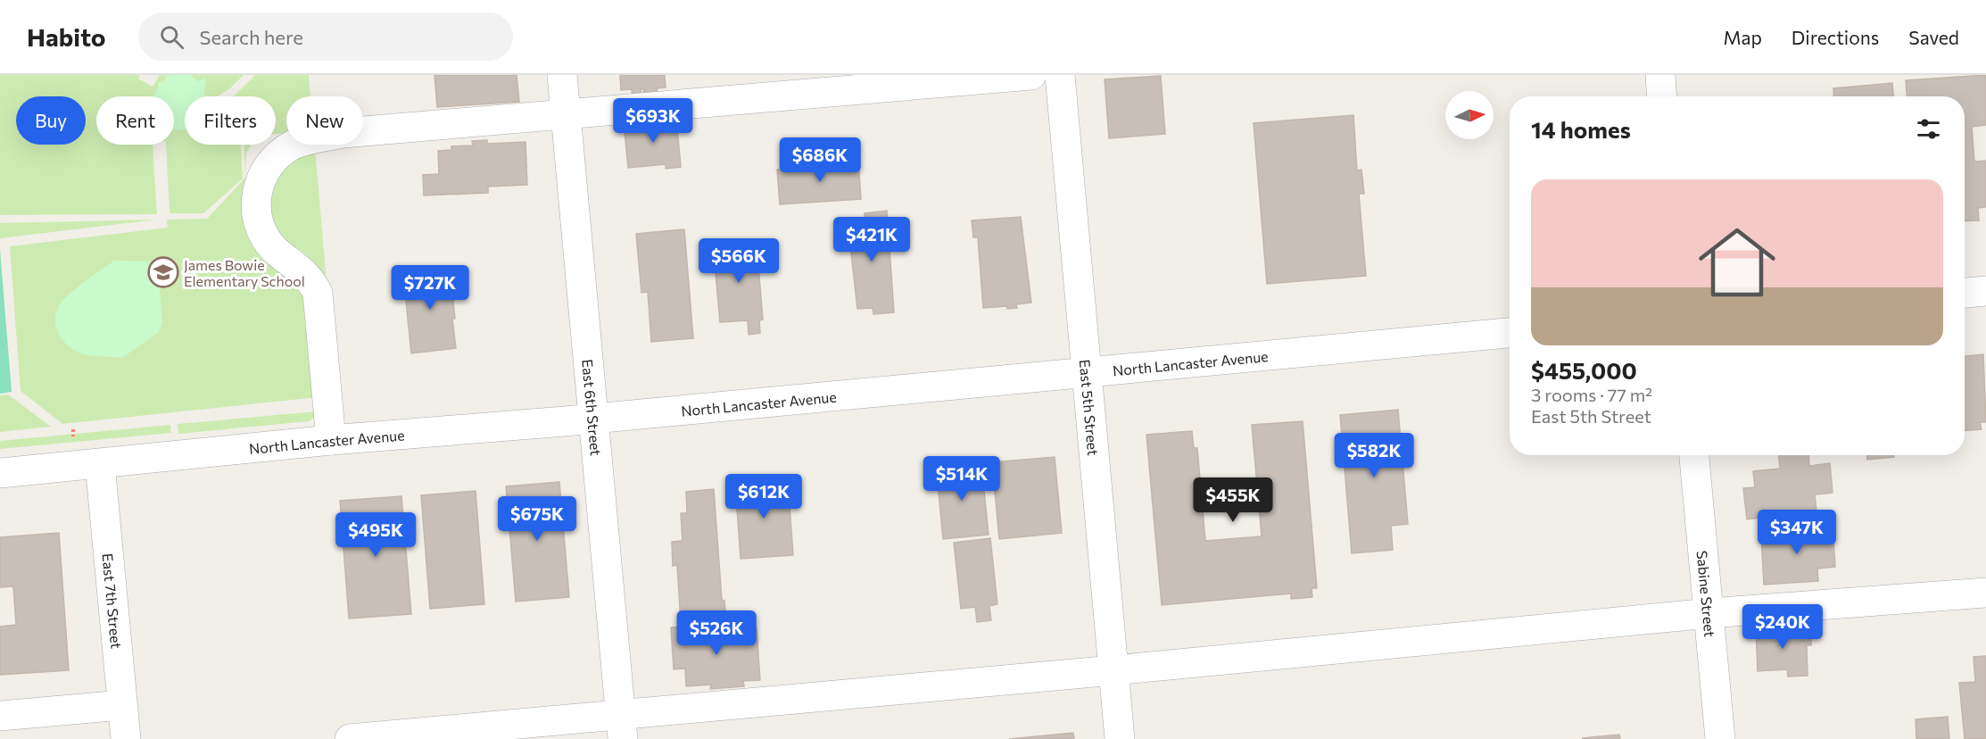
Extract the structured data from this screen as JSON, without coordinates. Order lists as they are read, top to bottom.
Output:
{
  "streets": {
    "street": [
      "North Lancaster Avenue",
      "East 6th Street",
      "East 5th Street",
      "Sabine Street",
      "East 7th Street"
    ]
  },
  "crossings": [
    ["North Lancaster Avenue", "East 6th Street"],
    ["North Lancaster Avenue", "East 5th Street"],
    ["North Lancaster Avenue", "East 7th Street"]
  ],
  "places": {
    "school or university": ["James Bowie Elementary School"]
  },
  "north": "right",
  "page": {
    "header": "Habito",
    "search": "Search here",
    "nav": ["Map", "Directions", "Saved"],
    "chip": [
      "Buy",
      "Rent",
      "Filters",
      "New"
    ],
    "heading": "14 homes",
    "price": [
      "$693K",
      "$686K",
      "$421K",
      "$566K",
      "$727K",
      "$582K",
      "$514K",
      "$612K",
      "$455K",
      "$675K",
      "$347K",
      "$495K",
      "$240K",
      "$526K"
    ],
    "list": [
      {
        "name": "$455,000",
        "note": "3 rooms · 77 m² · East 5th Street"
      }
    ]
  }
}
